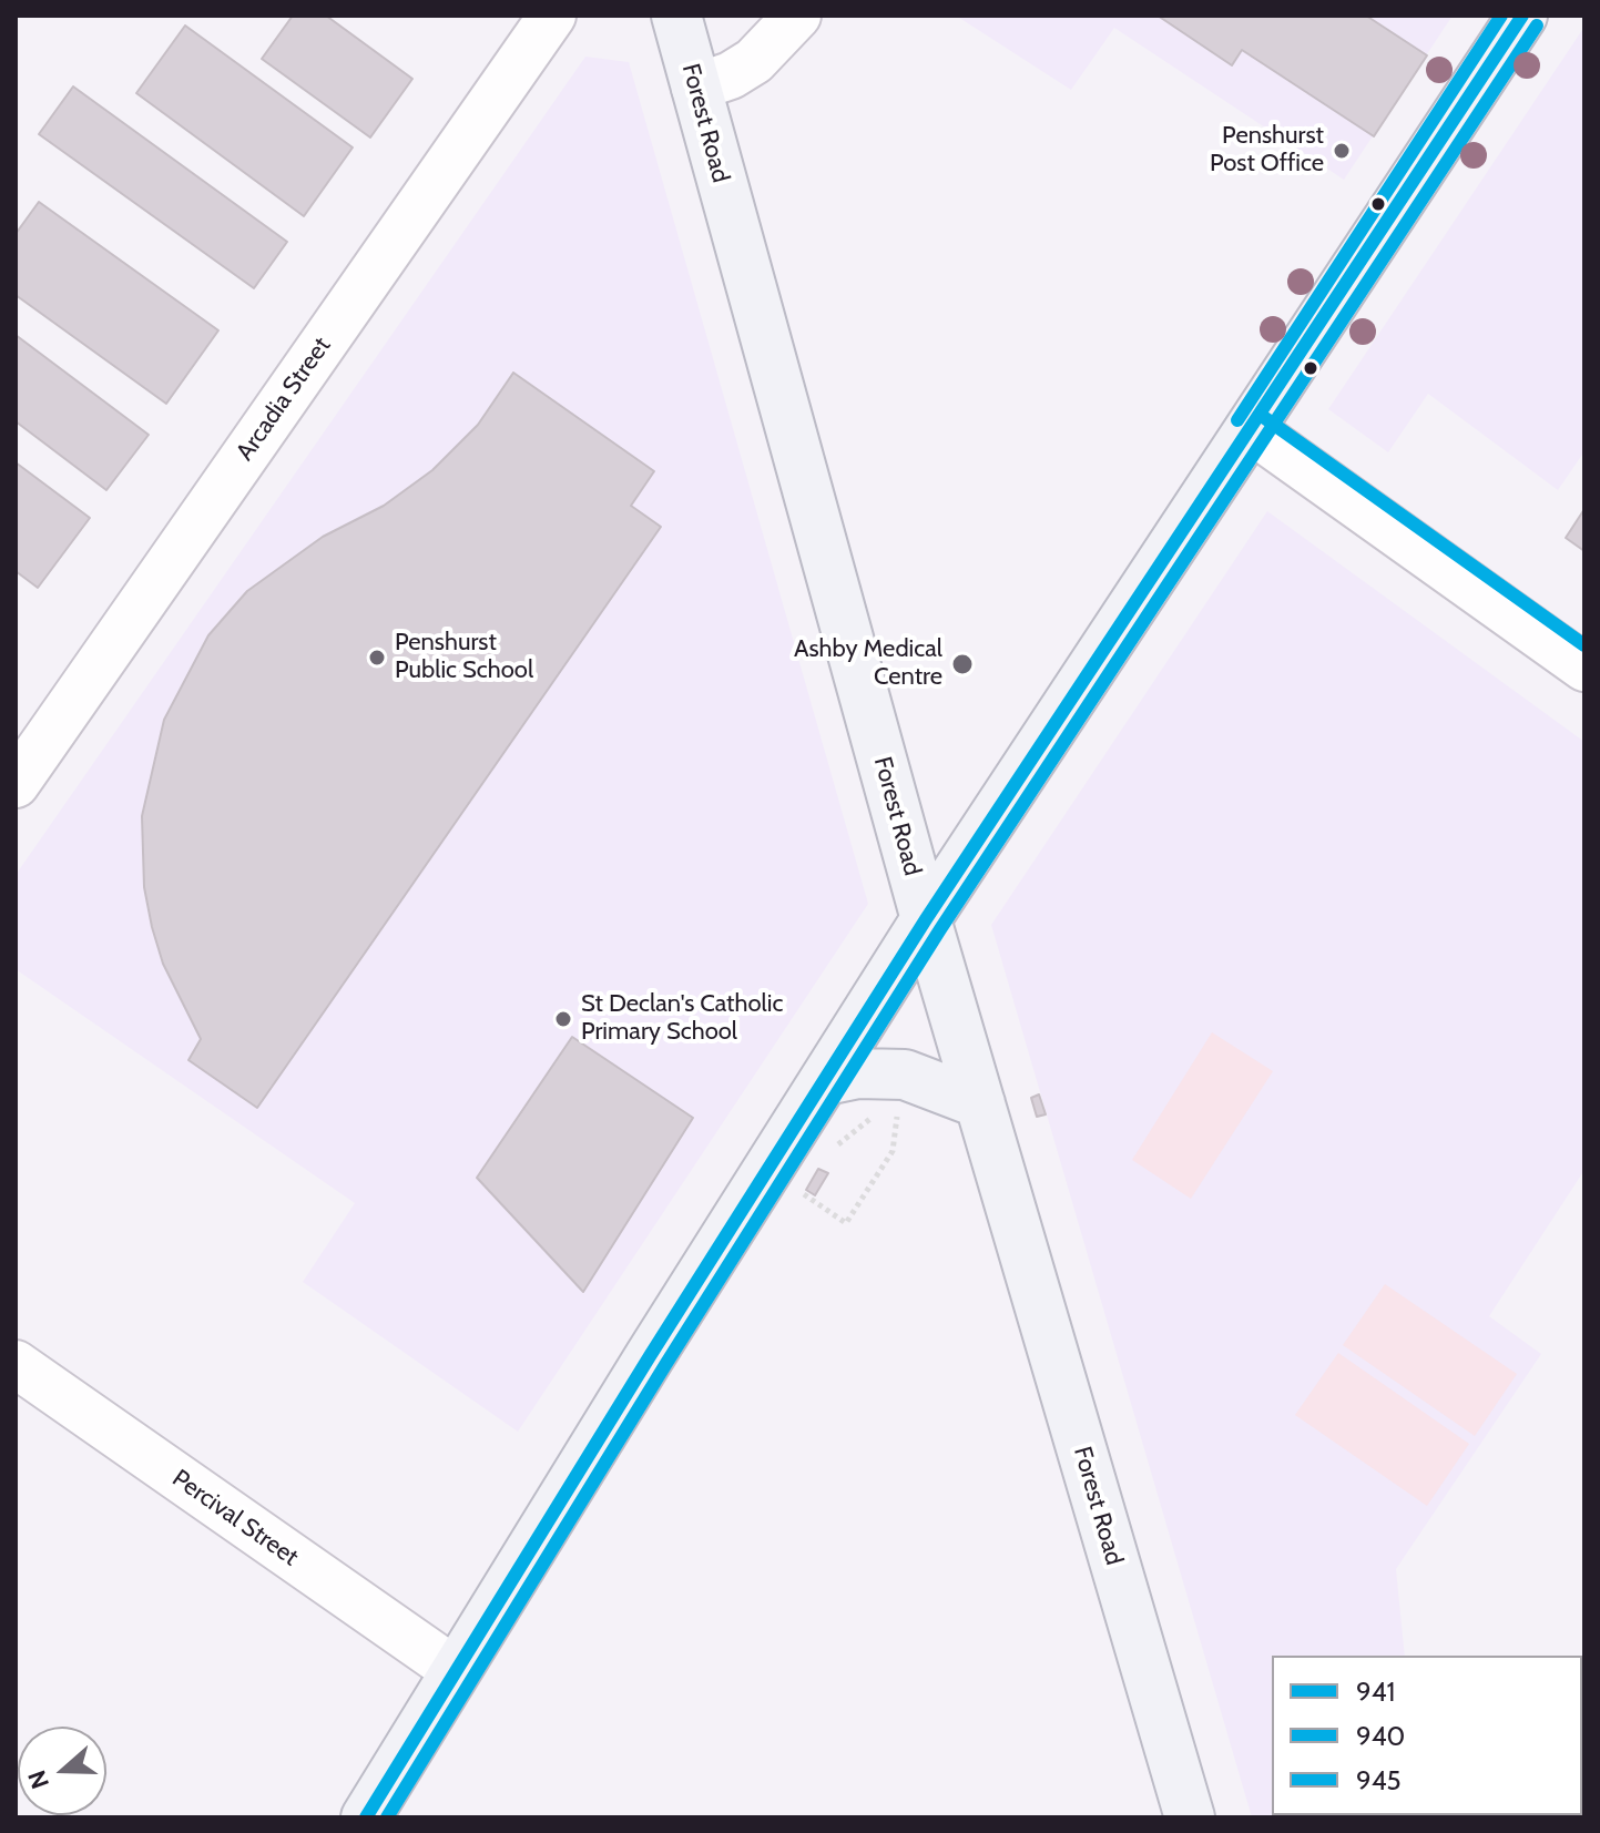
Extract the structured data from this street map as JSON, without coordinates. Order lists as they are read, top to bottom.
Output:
{
  "streets": {
    "main road": ["Forest Road"],
    "street": ["Arcadia Street", "Percival Street"]
  },
  "places": [
    "Penshurst Post Office",
    "Penshurst Public School",
    "Ashby Medical Centre",
    "St Declan's Catholic Primary School"
  ],
  "lines": ["transit line 941", "transit line 945", "transit line 940"],
  "legend": ["941", "940", "945"],
  "north": "left"
}
